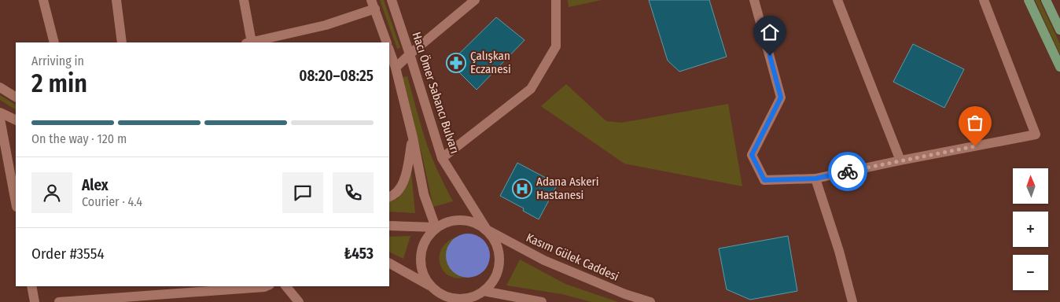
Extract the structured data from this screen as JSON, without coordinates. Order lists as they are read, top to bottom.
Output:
{
  "streets": {
    "street": ["Hacı Ömer Sabancı Bulvarı", "Kasım Gülek Caddesi"]
  },
  "crossings": [
    ["Hacı Ömer Sabancı Bulvarı", "Kasım Gülek Caddesi"]
  ],
  "places": {
    "pharmacy": ["Çalışkan Eczanesi"],
    "hospital": ["Adana Askeri Hastanesi"]
  },
  "north": "top",
  "page": {
    "heading": ["2 min", "Arriving in", "08:20–08:25"],
    "panel": [
      "Alex",
      "Courier · 4.4",
      "Order #3554",
      "₺453"
    ],
    "bar": "On the way · 120 m",
    "map_buttons": ["+", "−"]
  }
}
